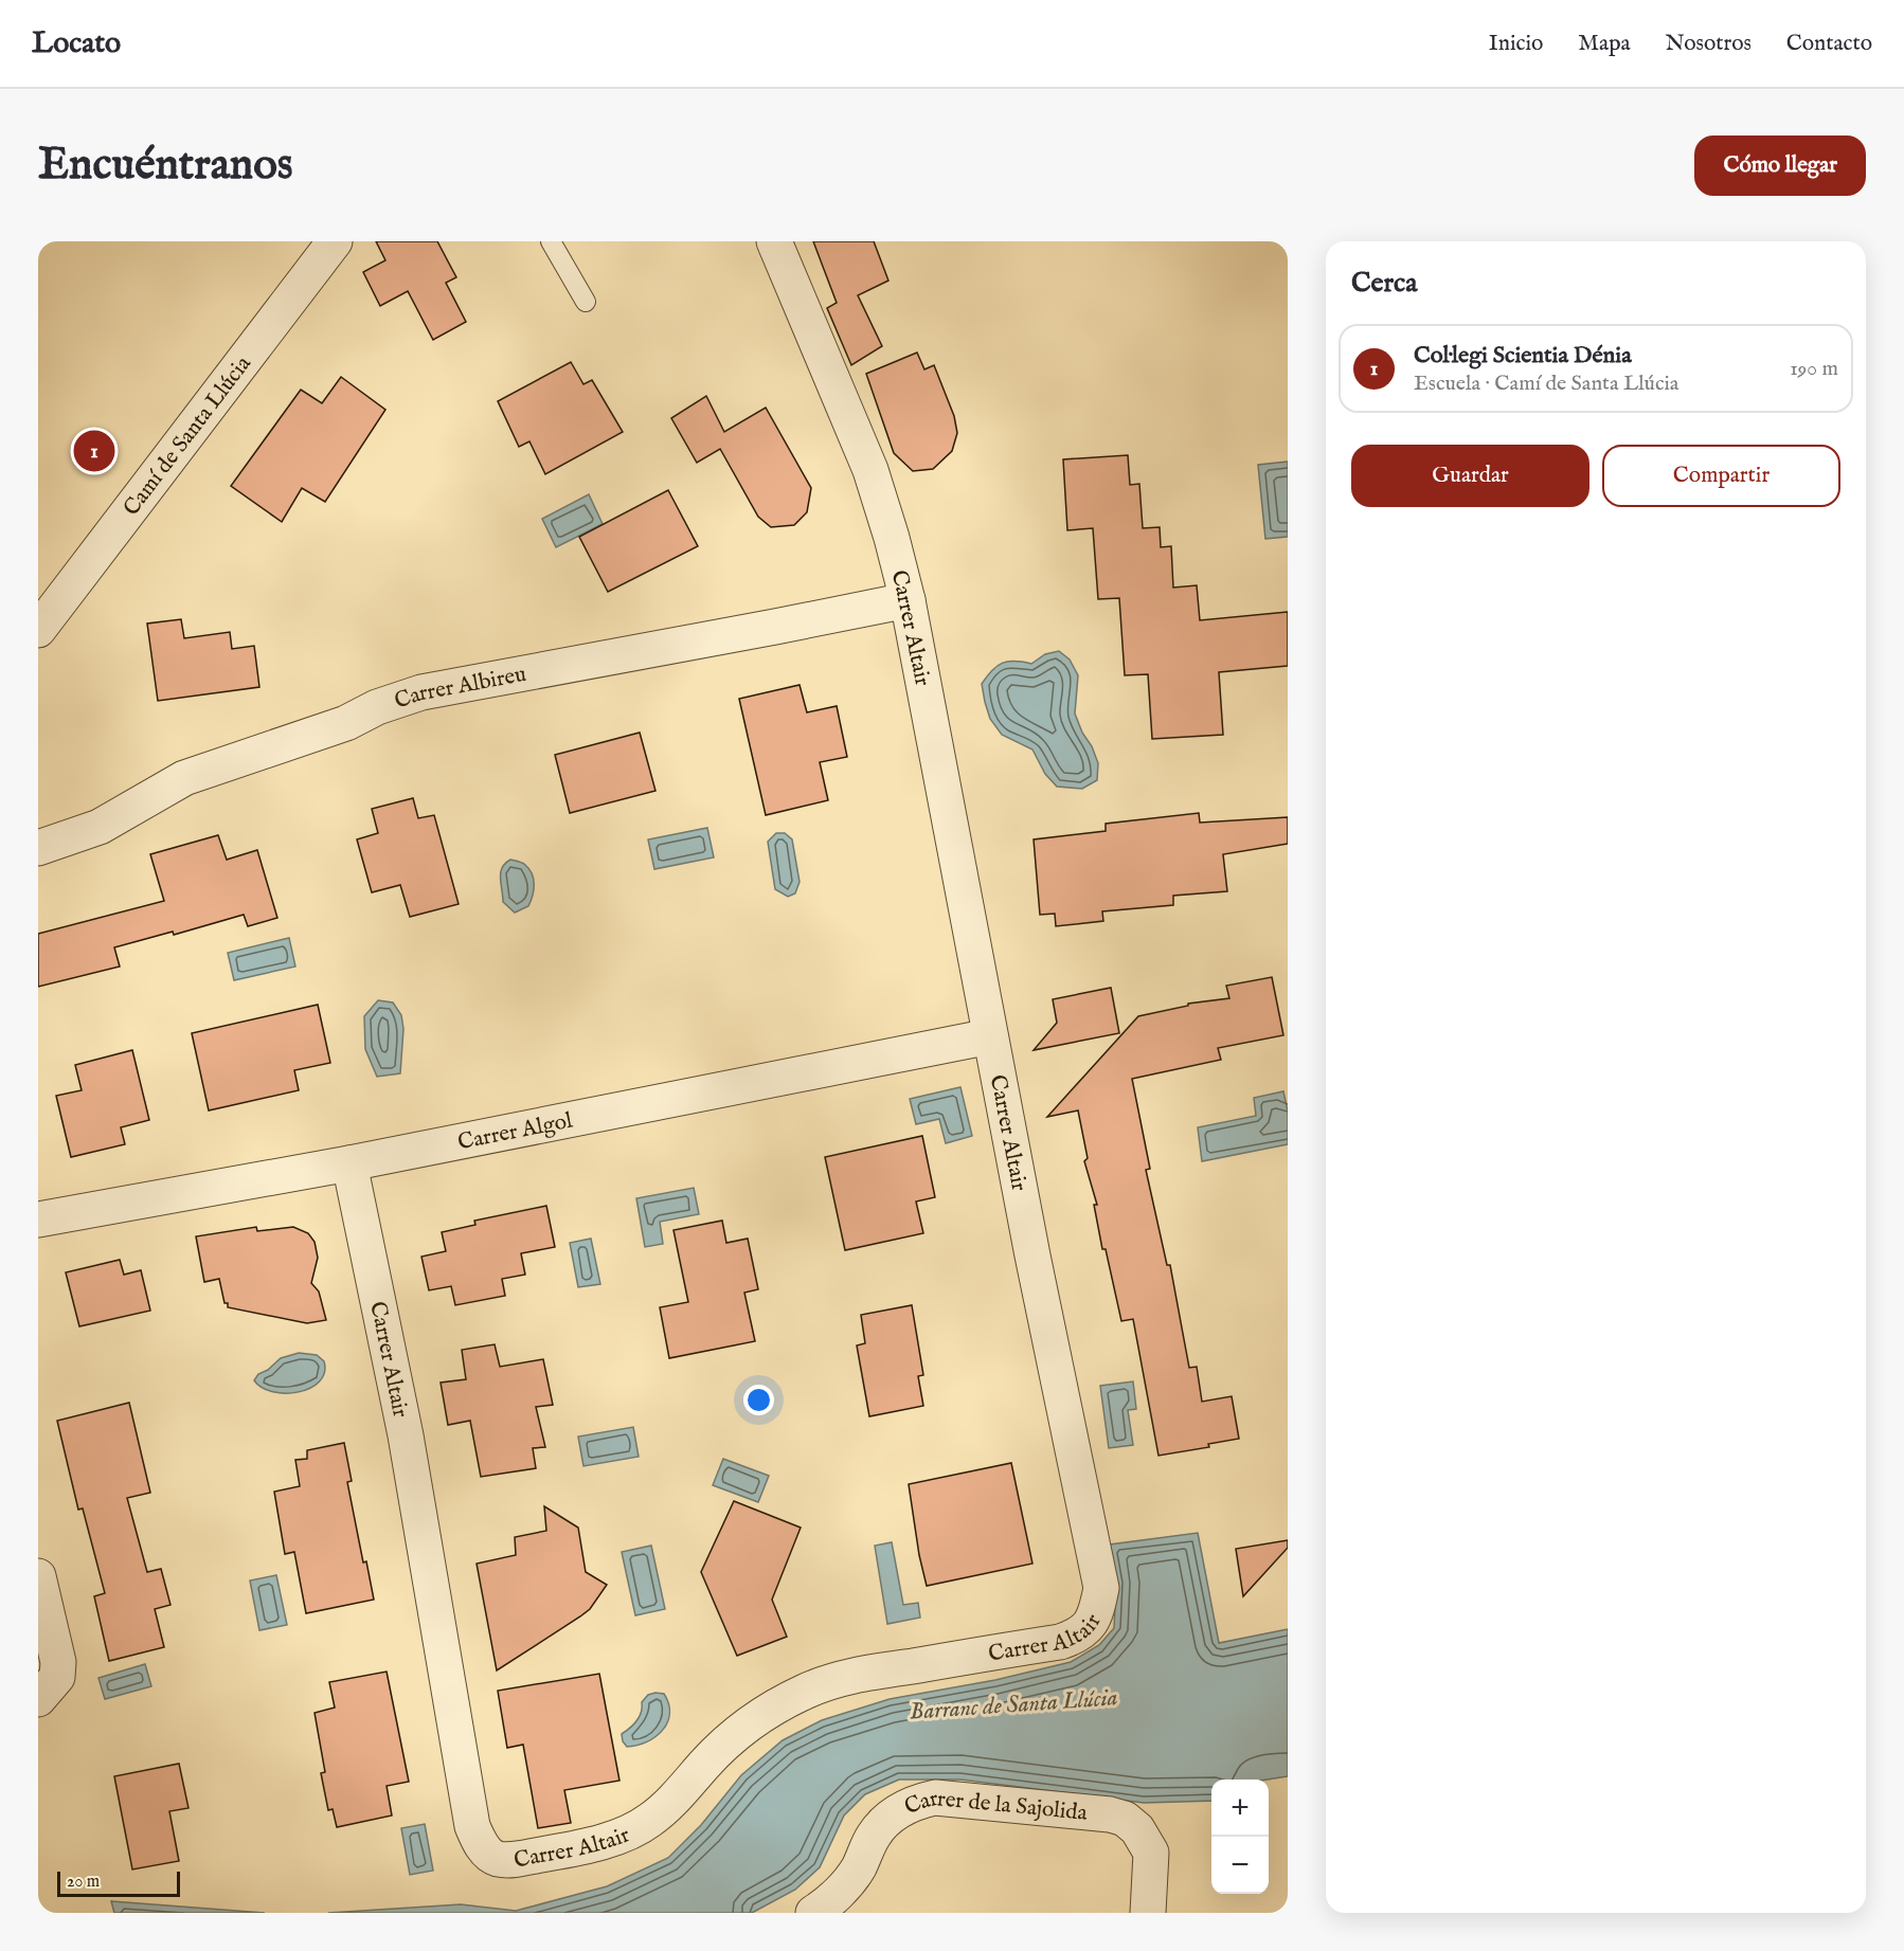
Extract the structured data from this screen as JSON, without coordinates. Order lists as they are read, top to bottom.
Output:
{
  "streets": {
    "street": [
      "Camí de Santa Llúcia",
      "Carrer Altair",
      "Carrer Albireu",
      "Carrer Algol",
      "Carrer de la Sajolida"
    ]
  },
  "crossings": [
    ["Carrer Altair", "Carrer Albireu"],
    ["Carrer Altair", "Carrer Algol"]
  ],
  "water": ["Barranc de Santa Llúcia"],
  "scale_bar": "20 m",
  "page": {
    "header": "Locato",
    "nav": [
      "Inicio",
      "Mapa",
      "Nosotros",
      "Contacto"
    ],
    "buttons": [
      "Cómo llegar",
      ["Guardar", "Compartir"]
    ],
    "title": "Encuéntranos",
    "heading": "Cerca",
    "list": [
      {
        "mark": "1",
        "name": "Col·legi Scientia Dénia",
        "note": "Escuela · Camí de Santa Llúcia",
        "value": "190 m"
      }
    ],
    "pins": "1",
    "map_buttons": ["+", "−"],
    "scale": "20 m"
  }
}
